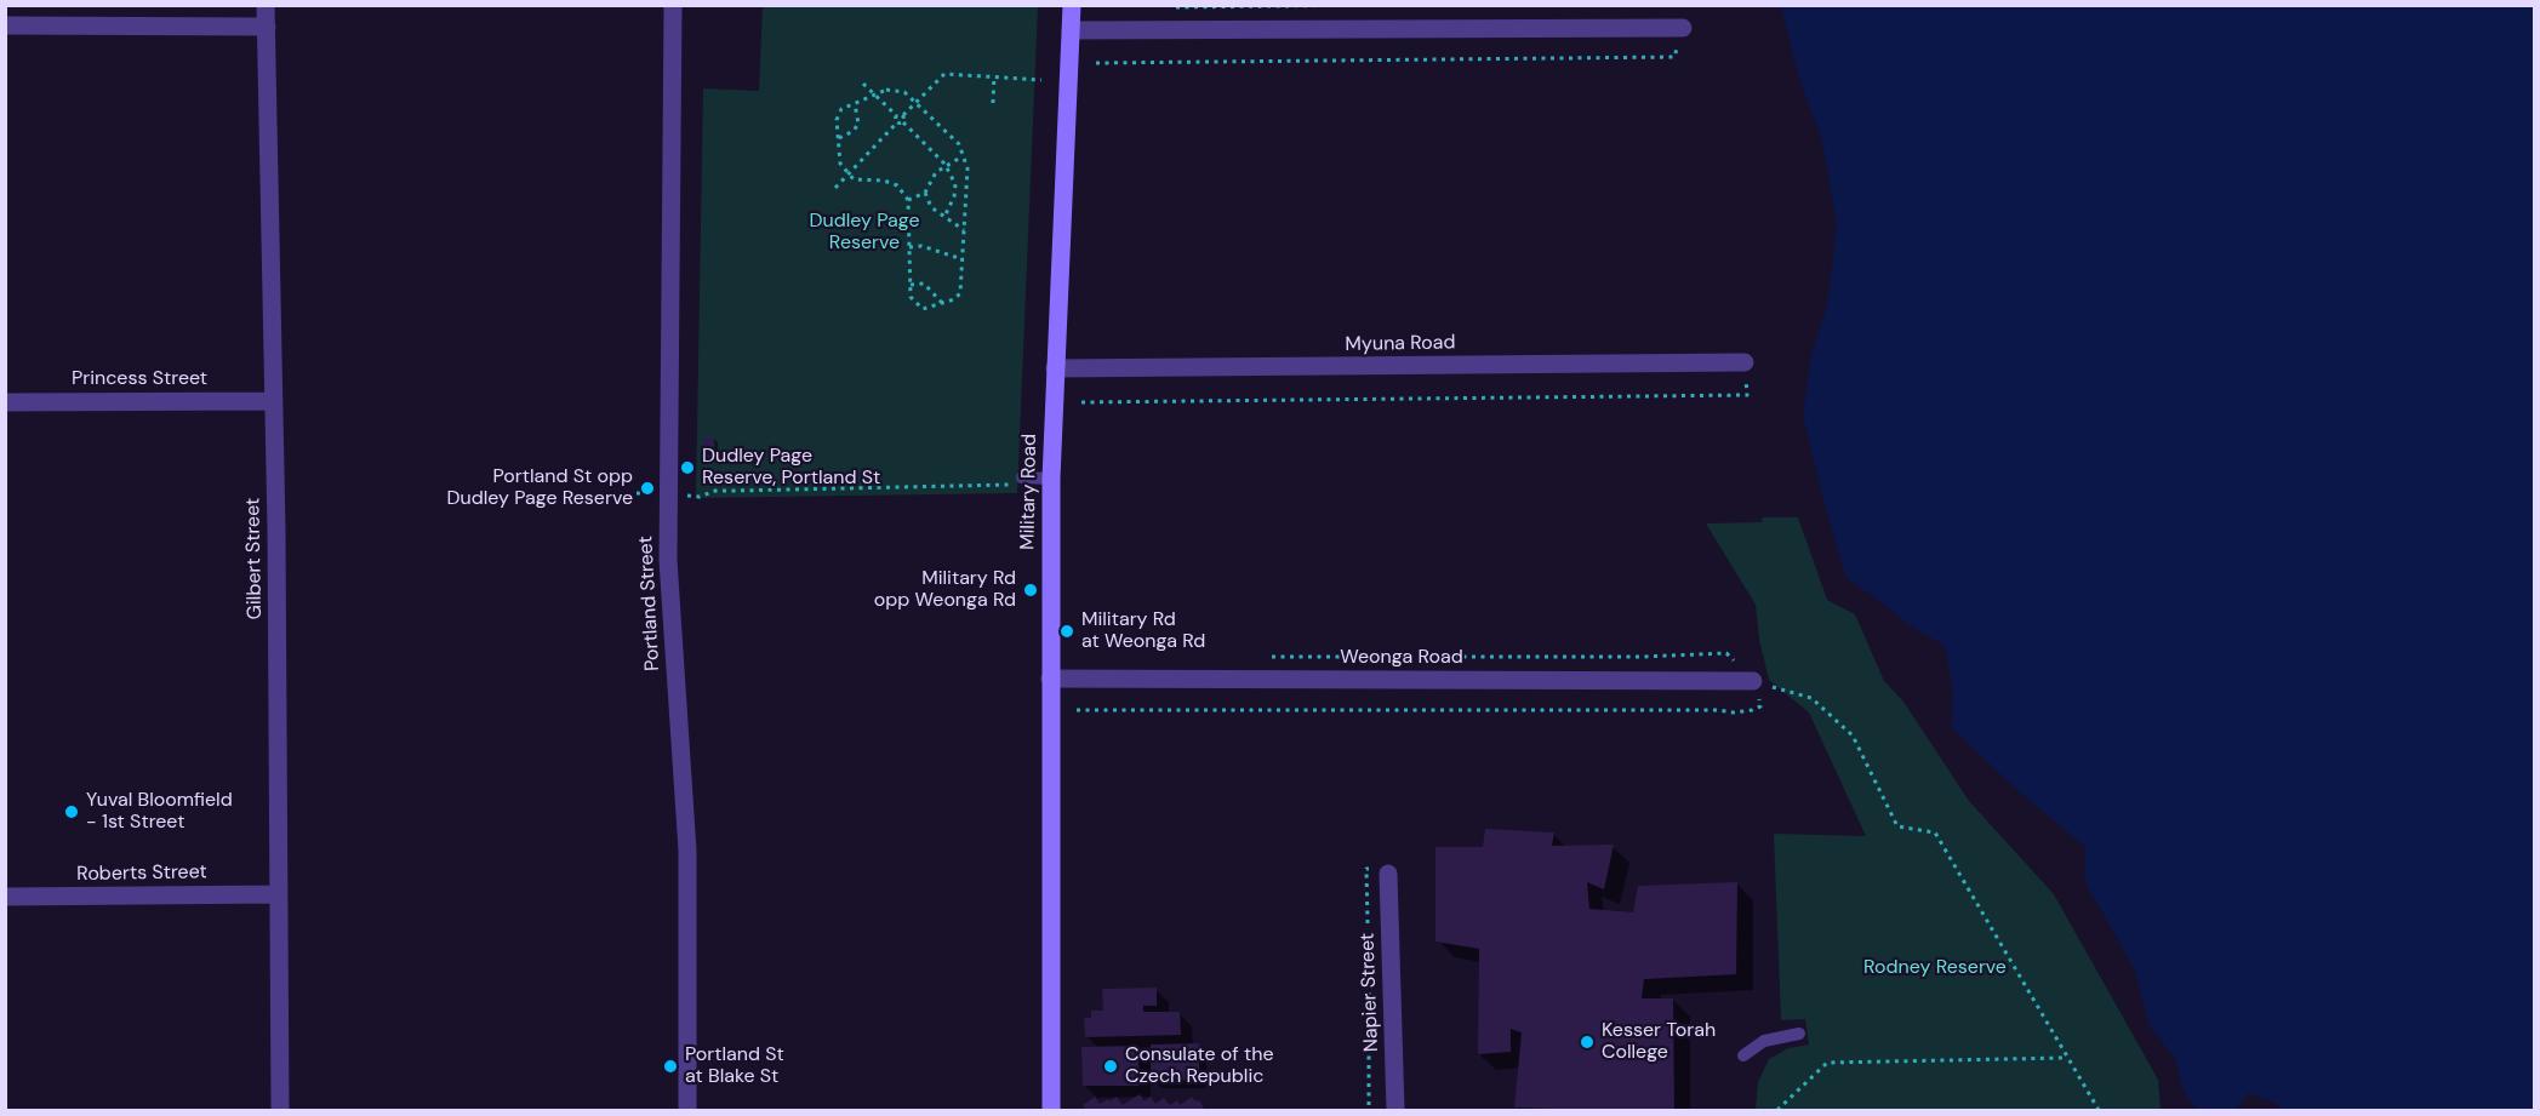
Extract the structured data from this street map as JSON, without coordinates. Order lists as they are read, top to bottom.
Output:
{
  "streets": {
    "street": [
      "Myuna Road",
      "Princess Street",
      "Military Road",
      "Gilbert Street",
      "Portland Street",
      "Weonga Road",
      "Roberts Street",
      "Napier Street"
    ]
  },
  "crossings": [
    ["Myuna Road", "Military Road"],
    ["Princess Street", "Gilbert Street"],
    ["Military Road", "Weonga Road"],
    ["Gilbert Street", "Roberts Street"]
  ],
  "parks": ["Dudley Page Reserve", "Rodney Reserve"],
  "places": [
    "Dudley Page Reserve, Portland St",
    "Portland St opp Dudley Page Reserve",
    "Military Rd opp Weonga Rd",
    "Military Rd at Weonga Rd",
    "Yuval Bloomfield - 1st Street",
    "Kesser Torah College",
    "Portland St at Blake St",
    "Consulate of the Czech Republic"
  ]
}
